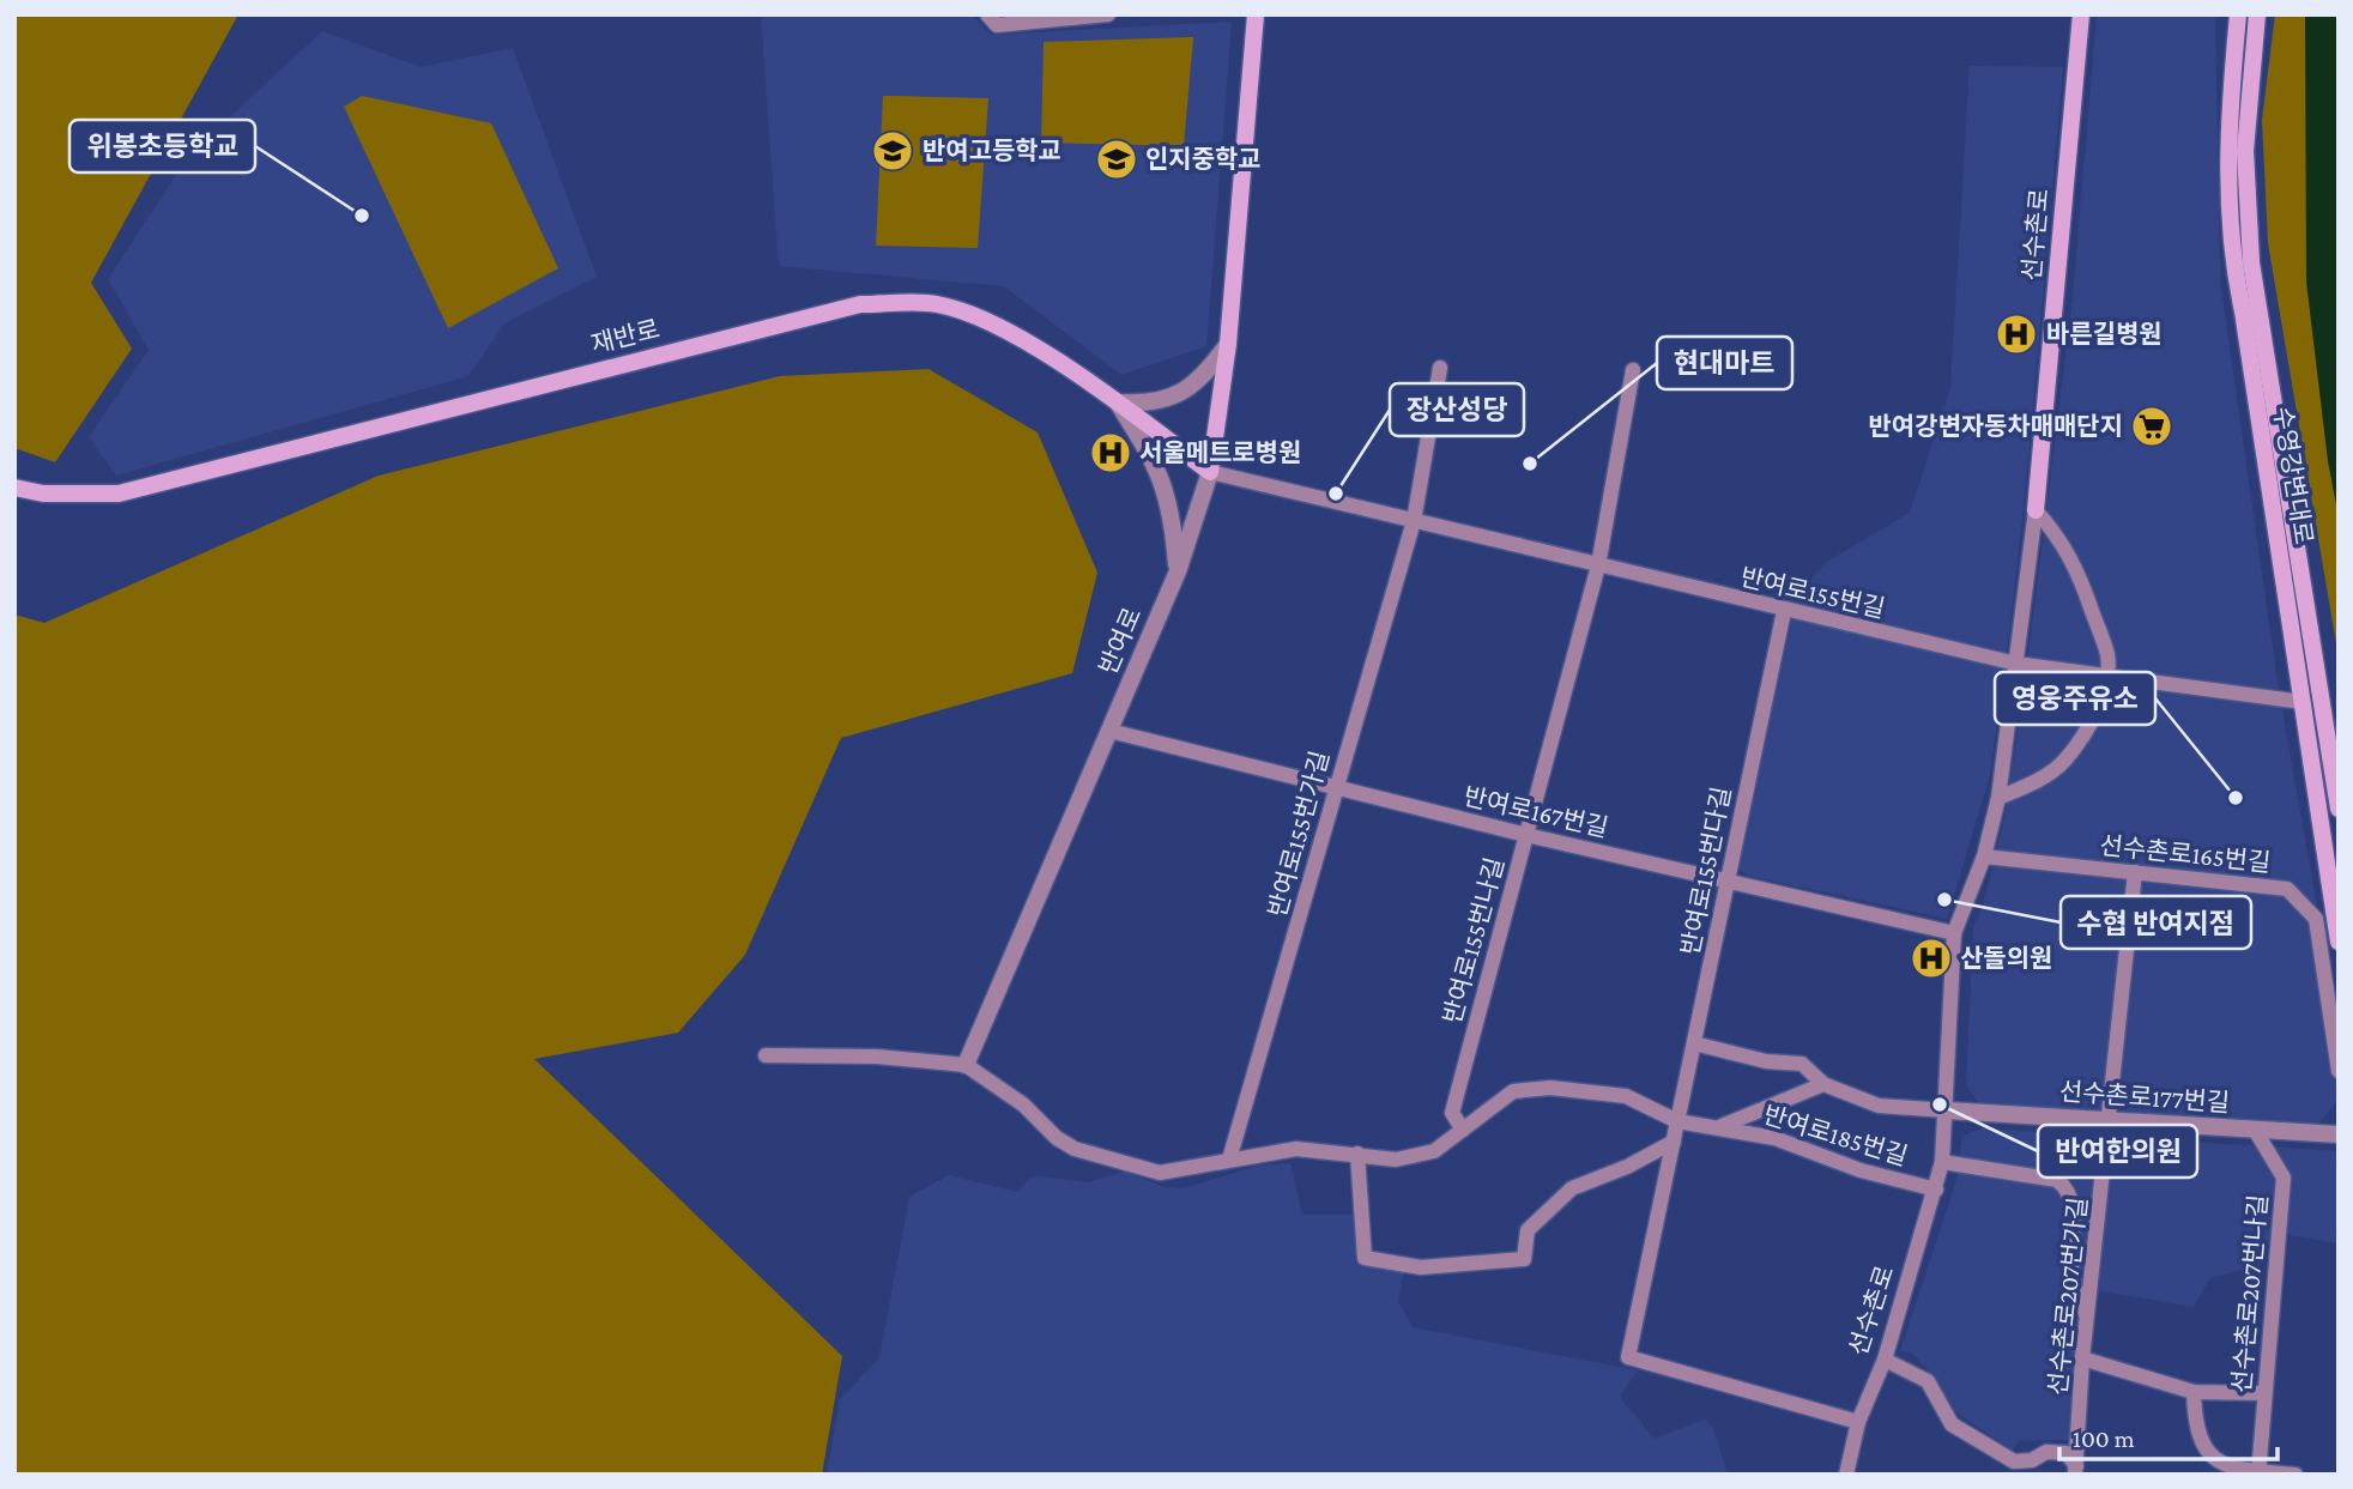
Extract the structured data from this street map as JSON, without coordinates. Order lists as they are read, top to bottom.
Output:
{
  "streets": {
    "main road": [
      "선수촌로",
      "재반로",
      "수영강변대로",
      "반여로"
    ],
    "street": [
      "반여로155번길",
      "반여로167번길",
      "반여로155번가길",
      "선수촌로165번길",
      "반여로155번다길",
      "반여로155번나길",
      "선수촌로177번길",
      "반여로185번길",
      "선수촌로207번나길",
      "선수촌로207번가길"
    ]
  },
  "crossings": [
    ["선수촌로", "반여로155번길"],
    ["선수촌로", "반여로167번길"],
    ["선수촌로", "선수촌로165번길"],
    ["선수촌로", "반여로155번다길"],
    ["선수촌로", "선수촌로177번길"],
    ["선수촌로", "반여로185번길"],
    ["재반로", "반여로155번길"],
    ["재반로", "반여로"],
    ["수영강변대로", "반여로155번길"],
    ["반여로155번길", "반여로"],
    ["반여로155번길", "반여로155번가길"],
    ["반여로155번길", "반여로155번다길"],
    ["반여로155번길", "반여로155번나길"],
    ["반여로", "반여로167번길"],
    ["반여로", "반여로185번길"],
    ["반여로167번길", "반여로155번가길"],
    ["반여로167번길", "반여로155번다길"],
    ["반여로167번길", "반여로155번나길"],
    ["반여로155번가길", "반여로185번길"],
    ["선수촌로165번길", "선수촌로207번가길"],
    ["반여로155번다길", "반여로185번길"],
    ["반여로155번나길", "반여로185번길"],
    ["선수촌로177번길", "선수촌로207번나길"],
    ["선수촌로177번길", "선수촌로207번가길"]
  ],
  "places": {
    "school or university": ["반여고등학교", "인지중학교"],
    "other": [
      "위봉초등학교",
      "현대마트",
      "장산성당",
      "영웅주유소",
      "수협 반여지점",
      "반여한의원"
    ],
    "hospital": ["바른길병원", "서울메트로병원", "산돌의원"],
    "supermarket": ["반여강변자동차매매단지"]
  },
  "scale_bar": "100 m"
}
